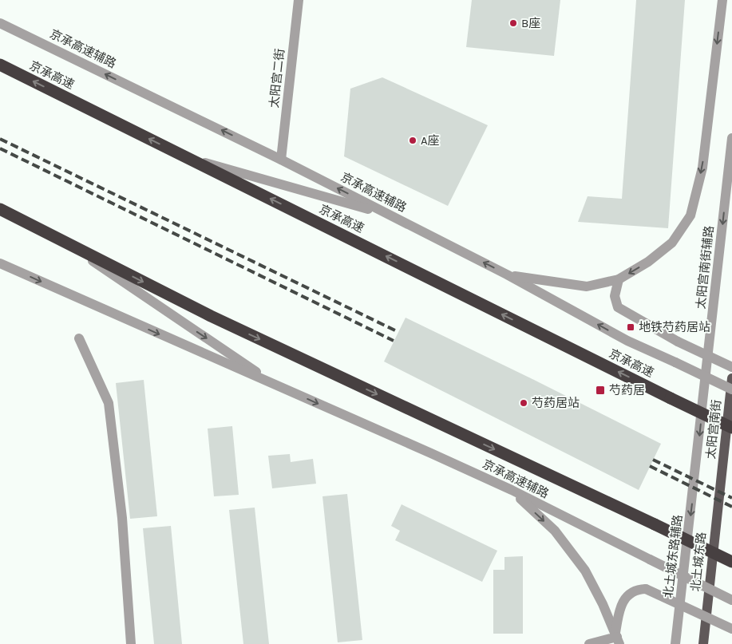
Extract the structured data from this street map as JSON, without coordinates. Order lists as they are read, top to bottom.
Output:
{
  "streets": {
    "highway": ["京承高速"],
    "main road": ["太阳宫南街", "北土城东路"],
    "street": [
      "京承高速辅路",
      "太阳宫二街",
      "太阳宫南街辅路",
      "北土城东路辅路"
    ]
  },
  "crossings": [
    ["京承高速辅路", "太阳宫二街"],
    ["太阳宫南街辅路", "北土城东路辅路"],
    ["太阳宫南街", "北土城东路"]
  ],
  "one_way": ["京承高速", "北土城东路辅路"],
  "places": {
    "other": ["B座", "A座", "芍药居站"],
    "transit": ["地铁芍药居站", "芍药居"]
  }
}
